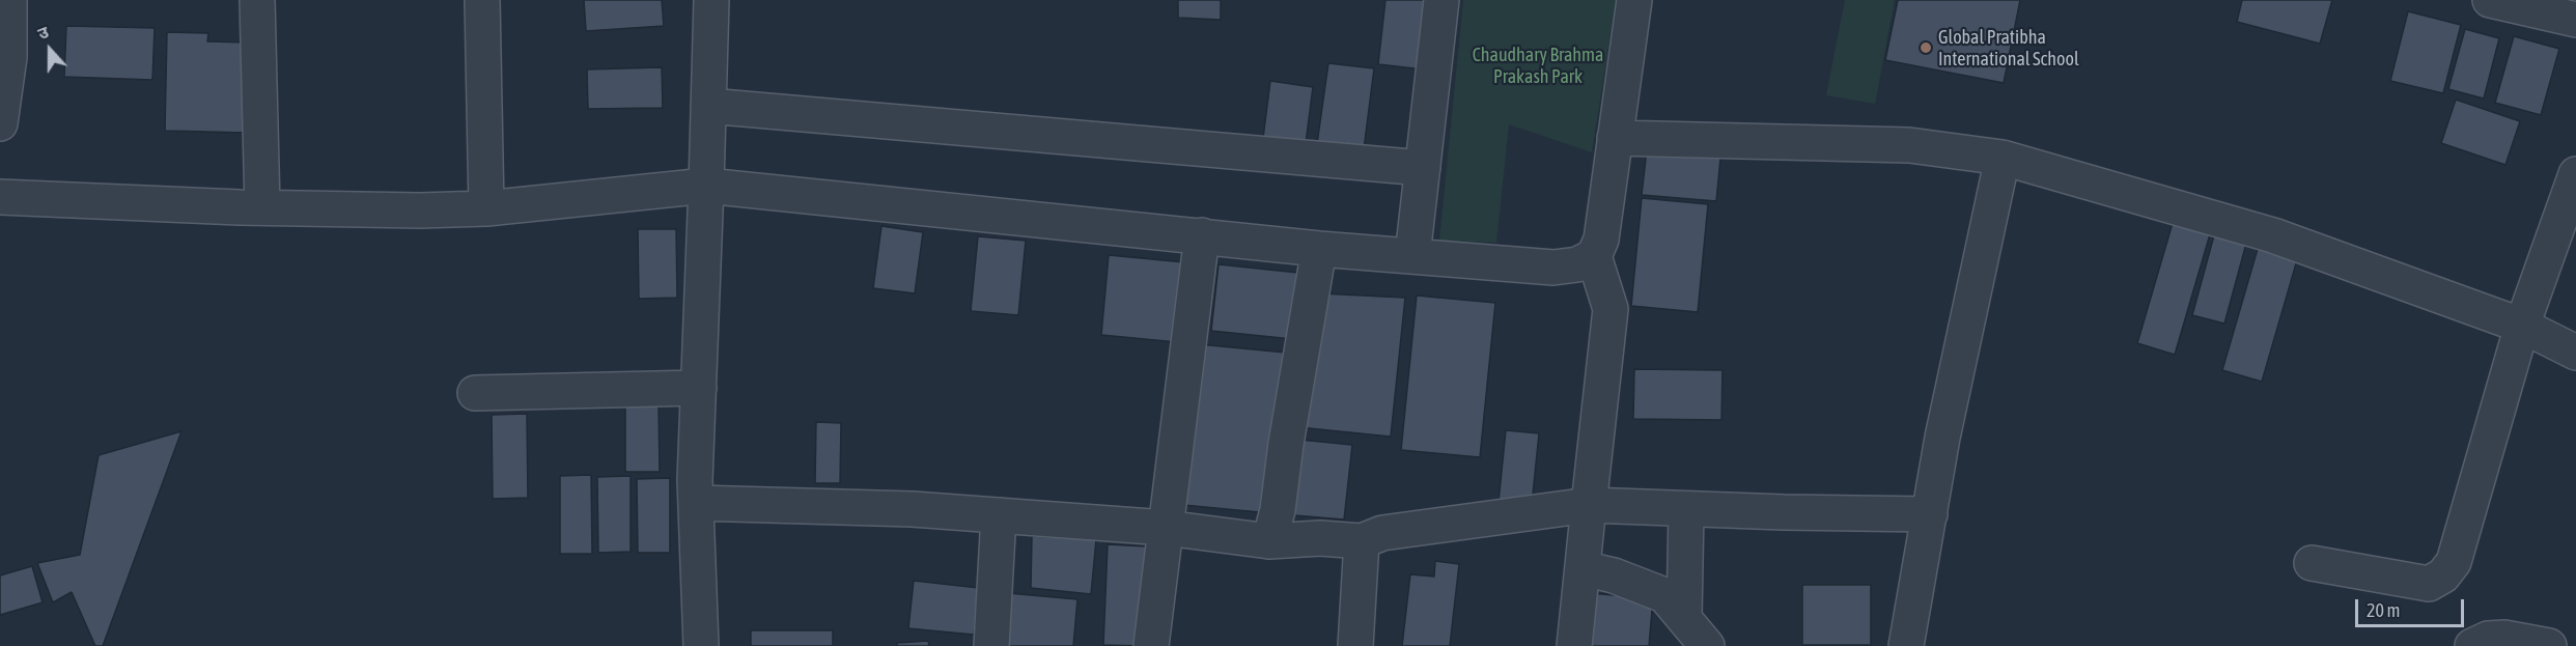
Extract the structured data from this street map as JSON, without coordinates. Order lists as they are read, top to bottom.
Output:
{
  "parks": ["Chaudhary Brahma Prakash Park"],
  "places": ["Global Pratibha International School"],
  "scale_bar": "20 m",
  "north": "top"
}
